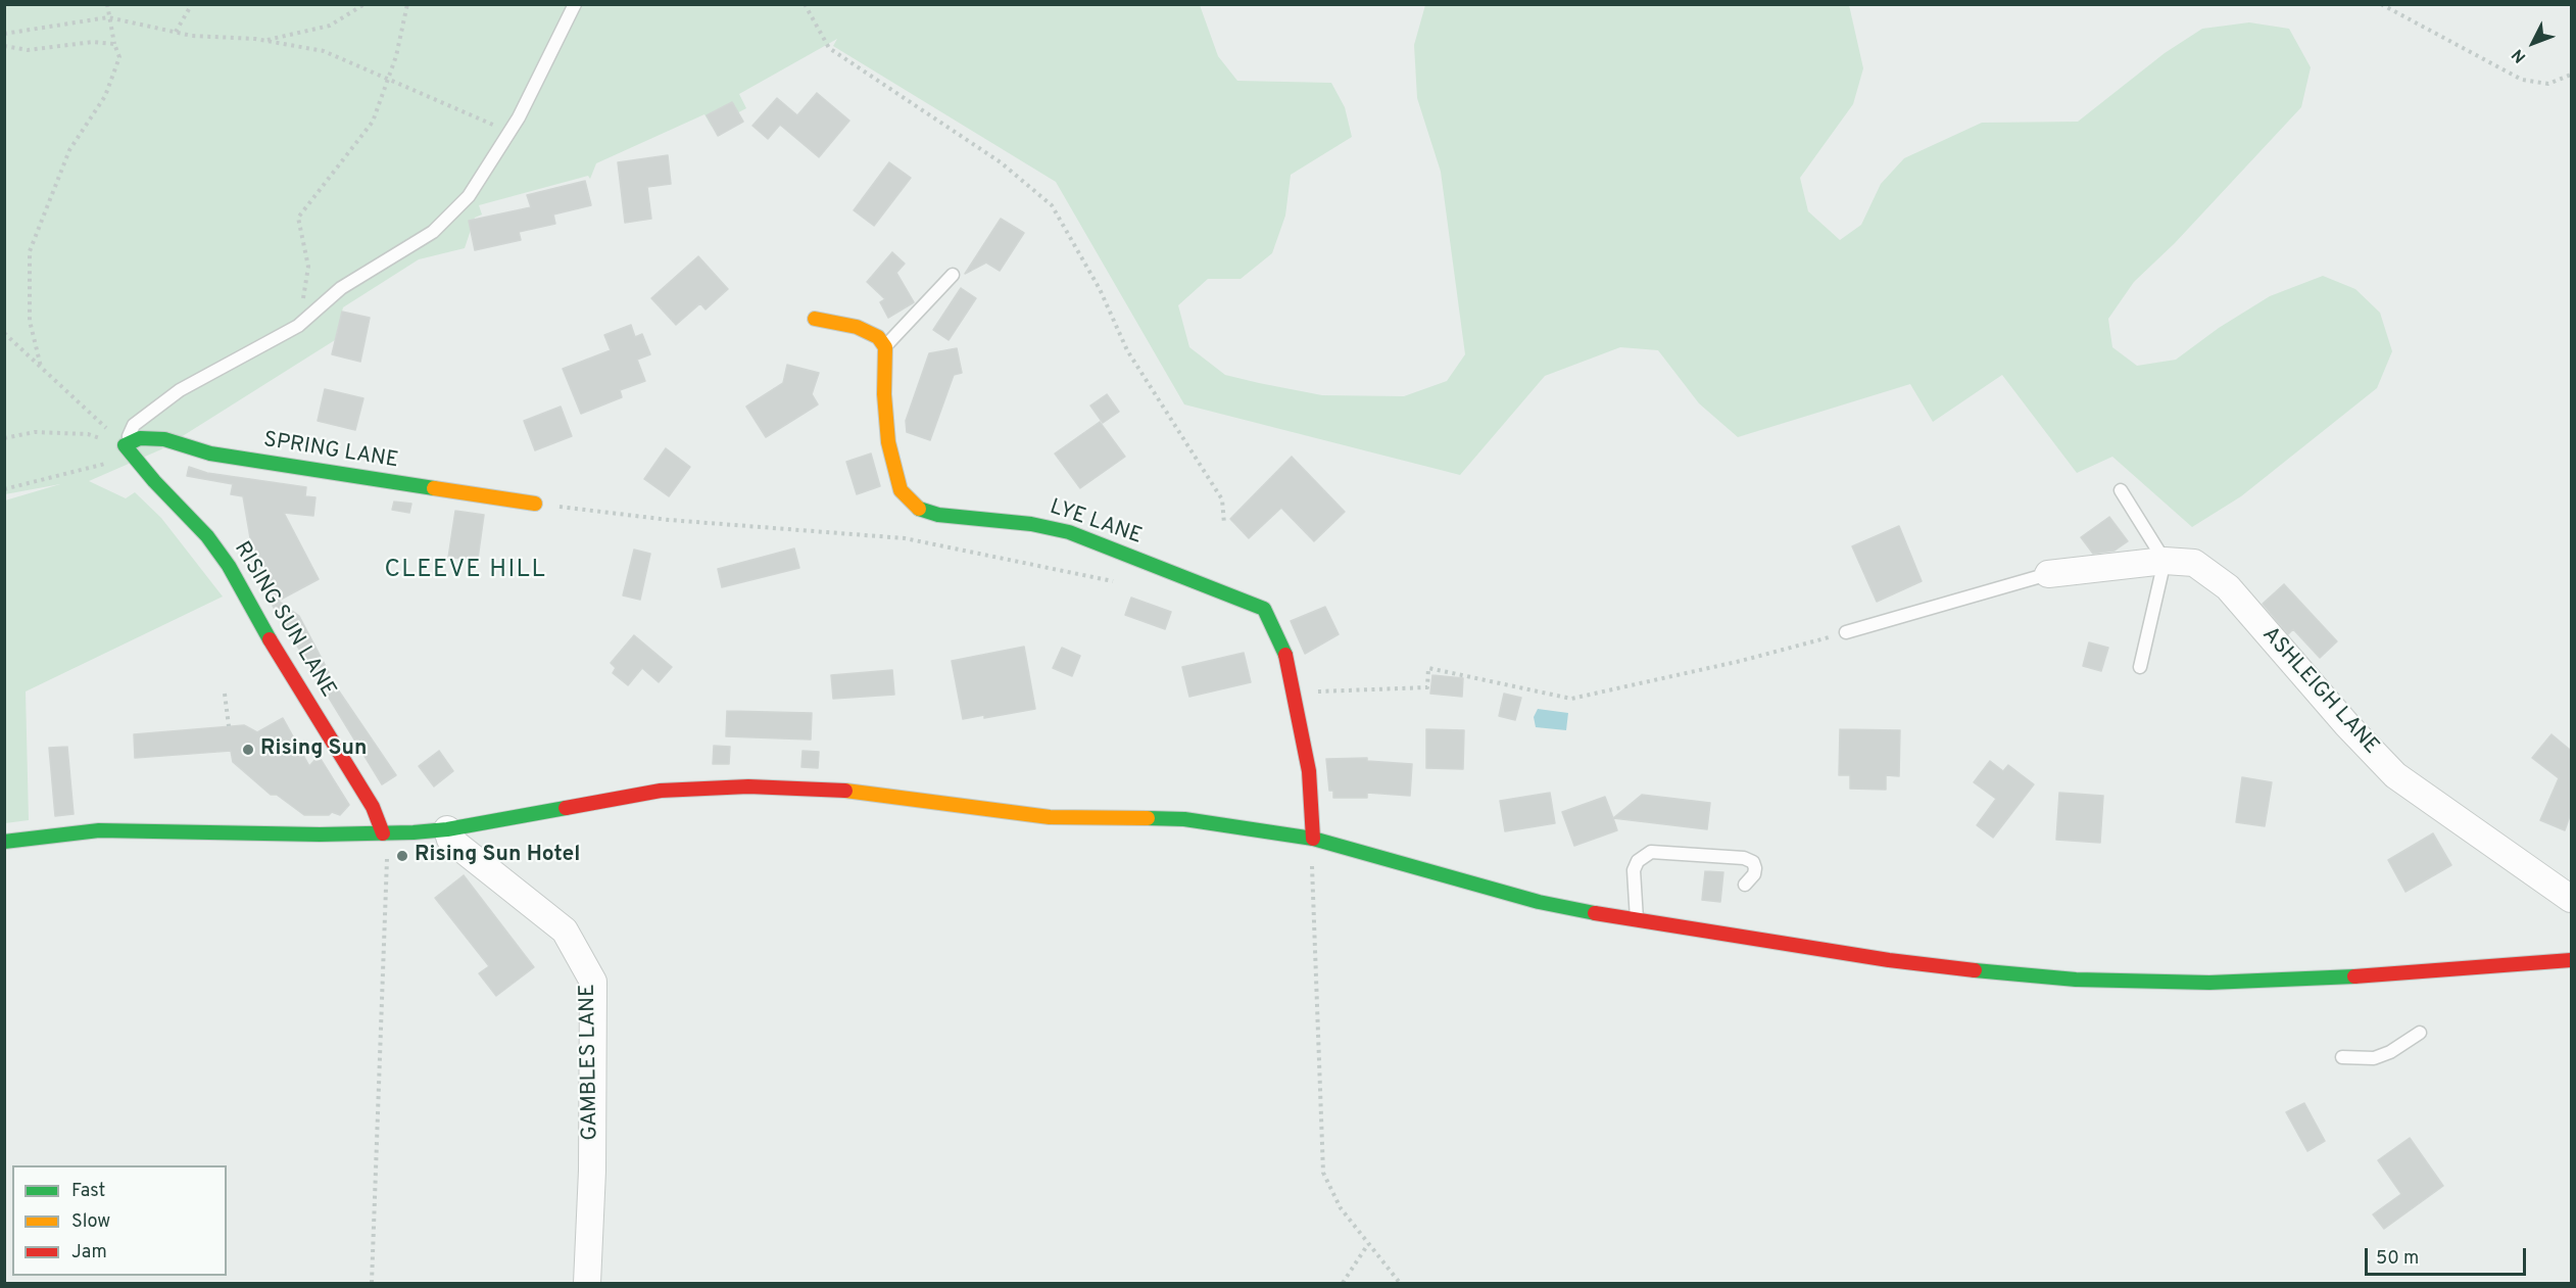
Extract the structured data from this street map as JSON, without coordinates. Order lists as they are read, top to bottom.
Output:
{
  "streets": {
    "main road": ["SPRING LANE", "LYE LANE", "RISING SUN LANE"],
    "street": ["ASHLEIGH LANE", "GAMBLES LANE"]
  },
  "crossings": [
    ["SPRING LANE", "RISING SUN LANE"]
  ],
  "districts": ["CLEEVE HILL"],
  "places": ["Rising Sun", "Rising Sun Hotel"],
  "legend": ["Fast", "Slow", "Jam"],
  "scale_bar": "50 m",
  "north": "bottom left"
}
